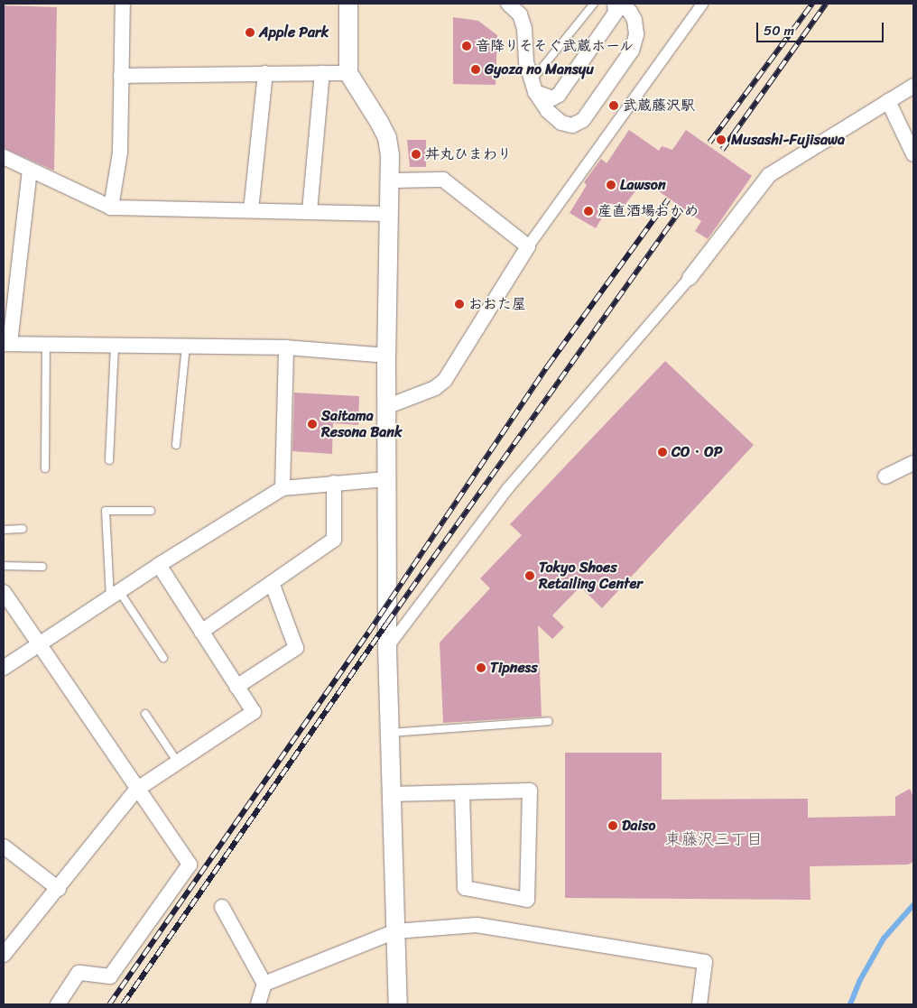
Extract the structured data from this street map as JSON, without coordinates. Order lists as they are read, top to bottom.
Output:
{
  "districts": ["東藤沢三丁目"],
  "places": [
    "Apple Park",
    "音降りそそぐ武蔵ホール",
    "Gyoza no Mansyu",
    "武蔵藤沢駅",
    "Musashi-Fujisawa",
    "丼丸ひまわり",
    "Lawson",
    "産直酒場おかめ",
    "おおた屋",
    "Saitama Resona Bank",
    "CO・OP",
    "Tokyo Shoes Retailing Center",
    "Tipness",
    "Daiso"
  ],
  "scale_bar": "50 m"
}
